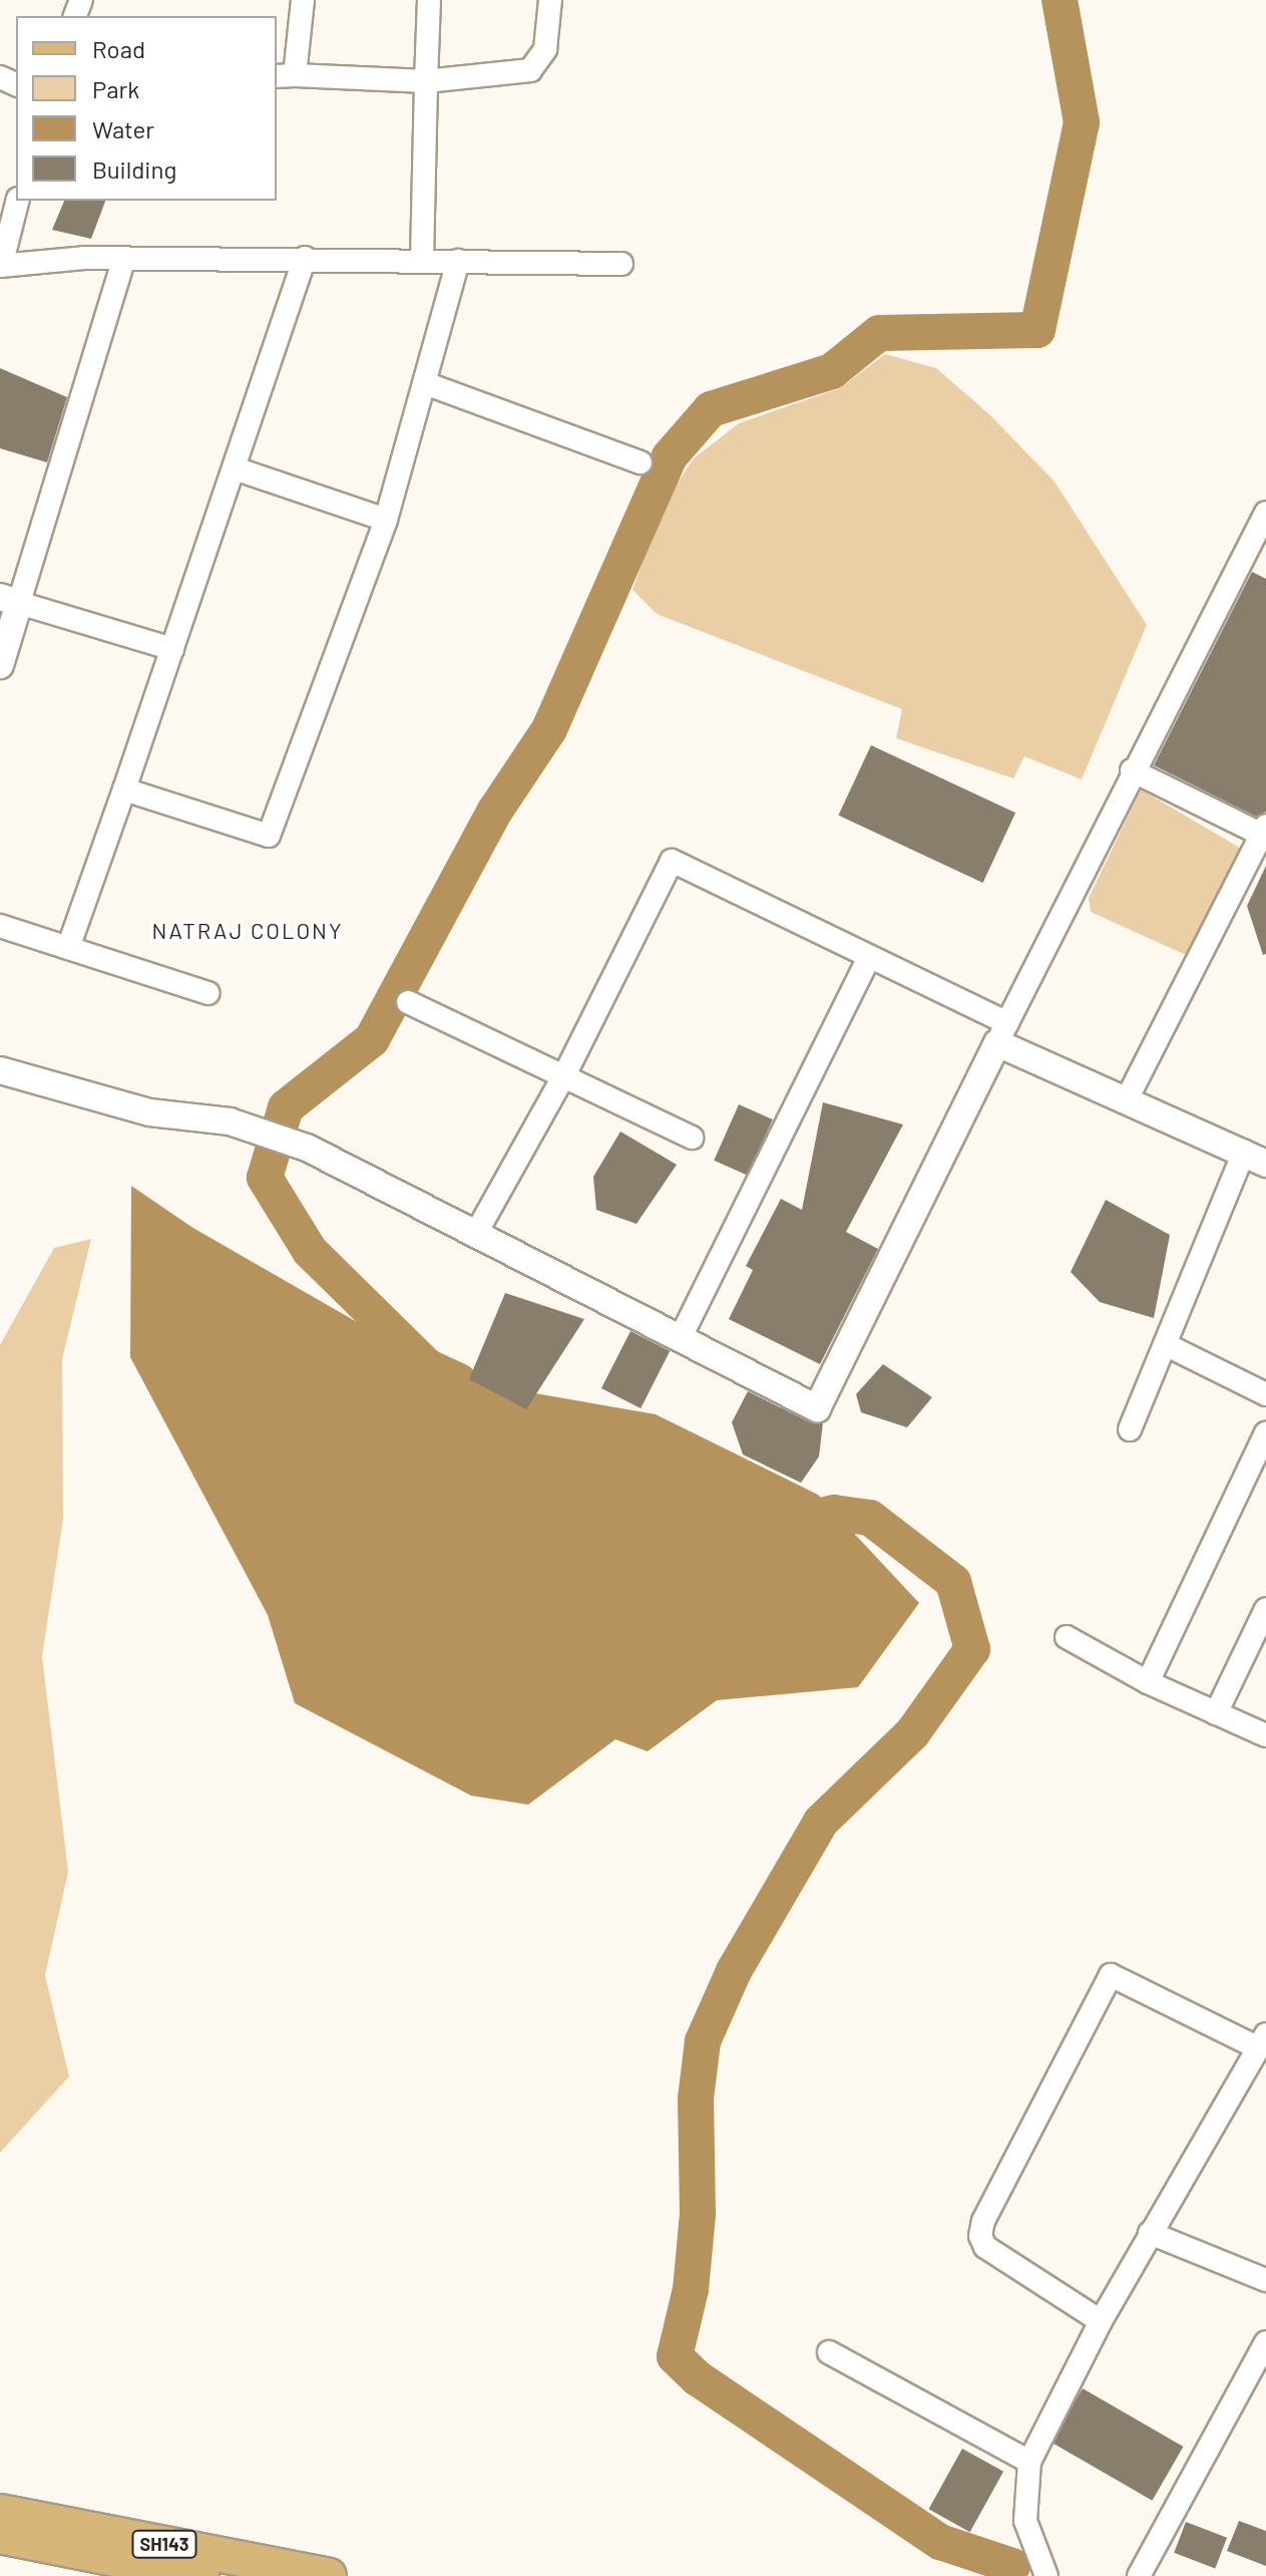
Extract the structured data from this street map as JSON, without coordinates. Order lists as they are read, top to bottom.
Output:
{
  "streets": {
    "main road": ["SH143"]
  },
  "districts": ["NATRAJ COLONY"],
  "legend": [
    "Road",
    "Park",
    "Water",
    "Building"
  ]
}
